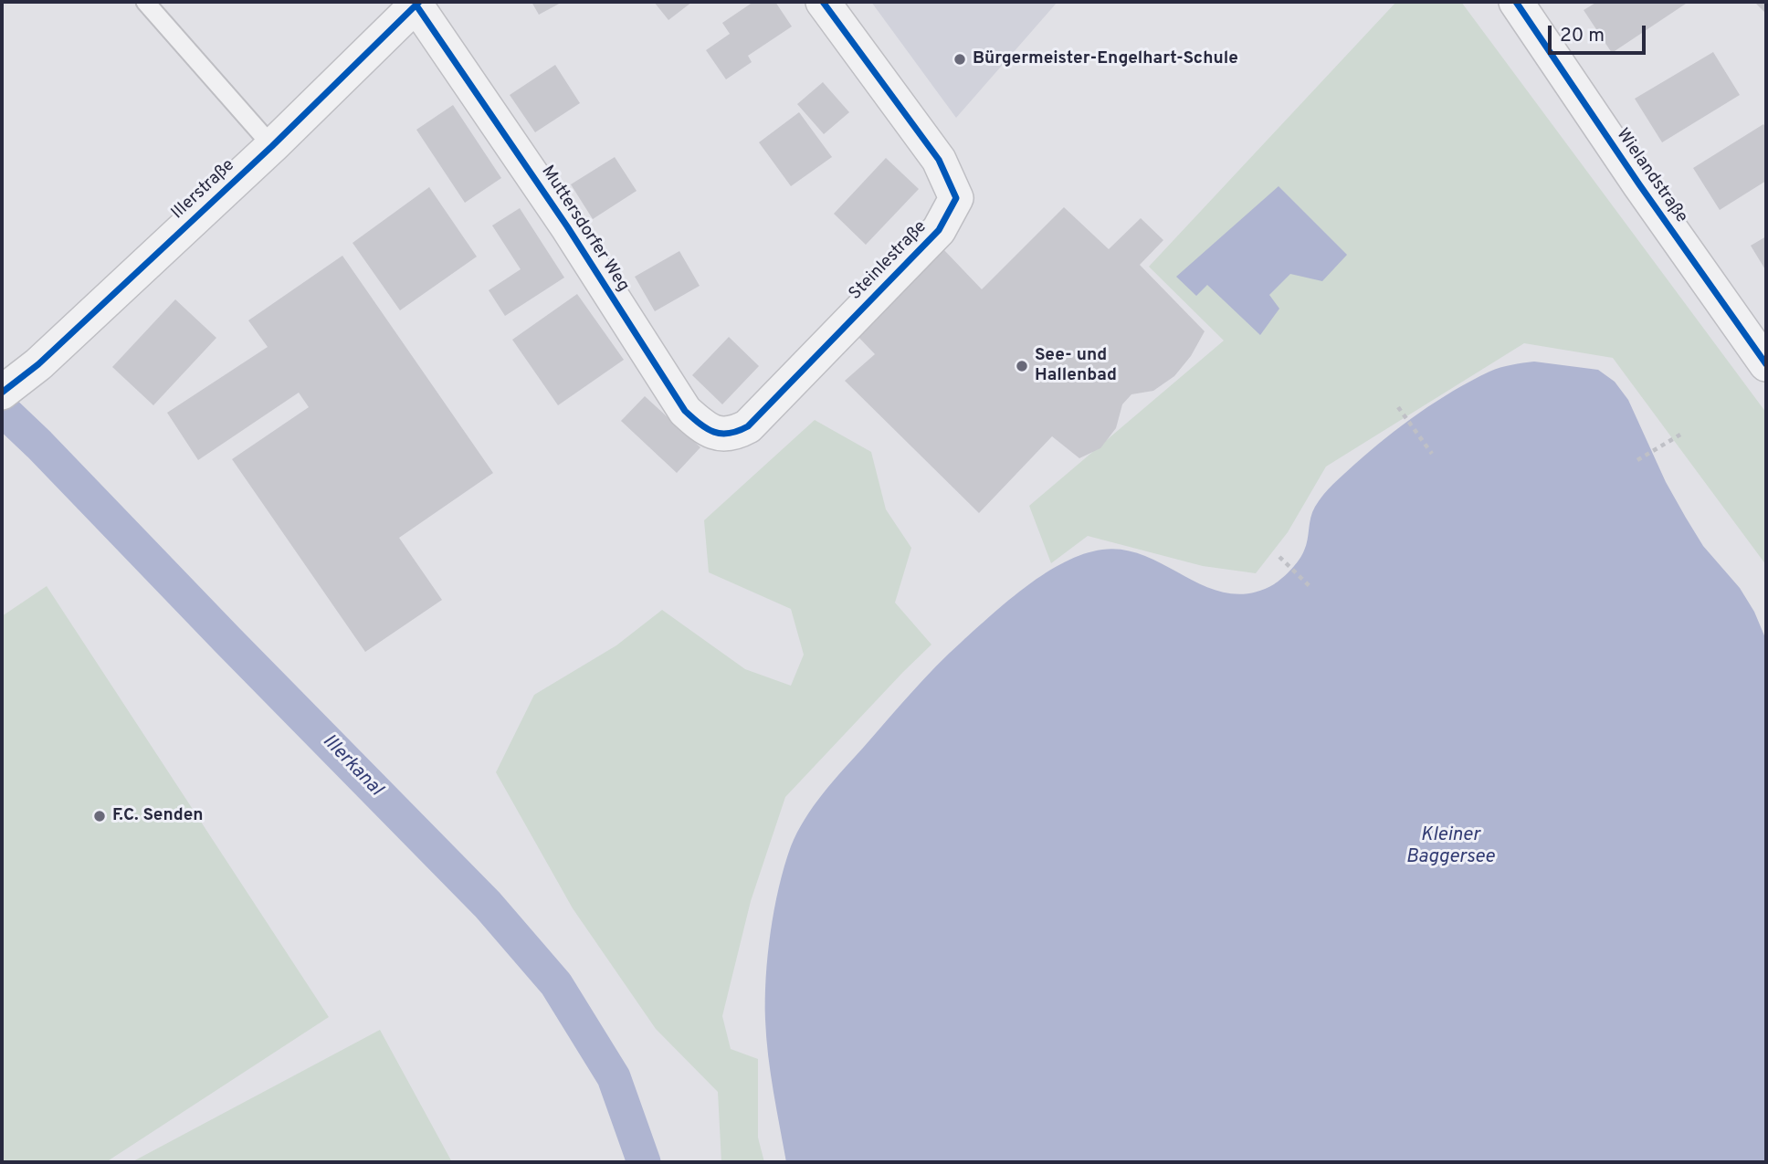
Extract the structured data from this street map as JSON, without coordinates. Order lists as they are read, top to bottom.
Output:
{
  "streets": {
    "street": [
      "Wielandstraße",
      "Illerstraße",
      "Muttersdorfer Weg",
      "Steinlestraße"
    ]
  },
  "crossings": [
    ["Illerstraße", "Muttersdorfer Weg"],
    ["Muttersdorfer Weg", "Steinlestraße"]
  ],
  "water": ["Illerkanal", "Kleiner Baggersee"],
  "places": ["Bürgermeister-Engelhart-Schule", "See- und Hallenbad", "F.C. Senden"],
  "scale_bar": "20 m"
}
